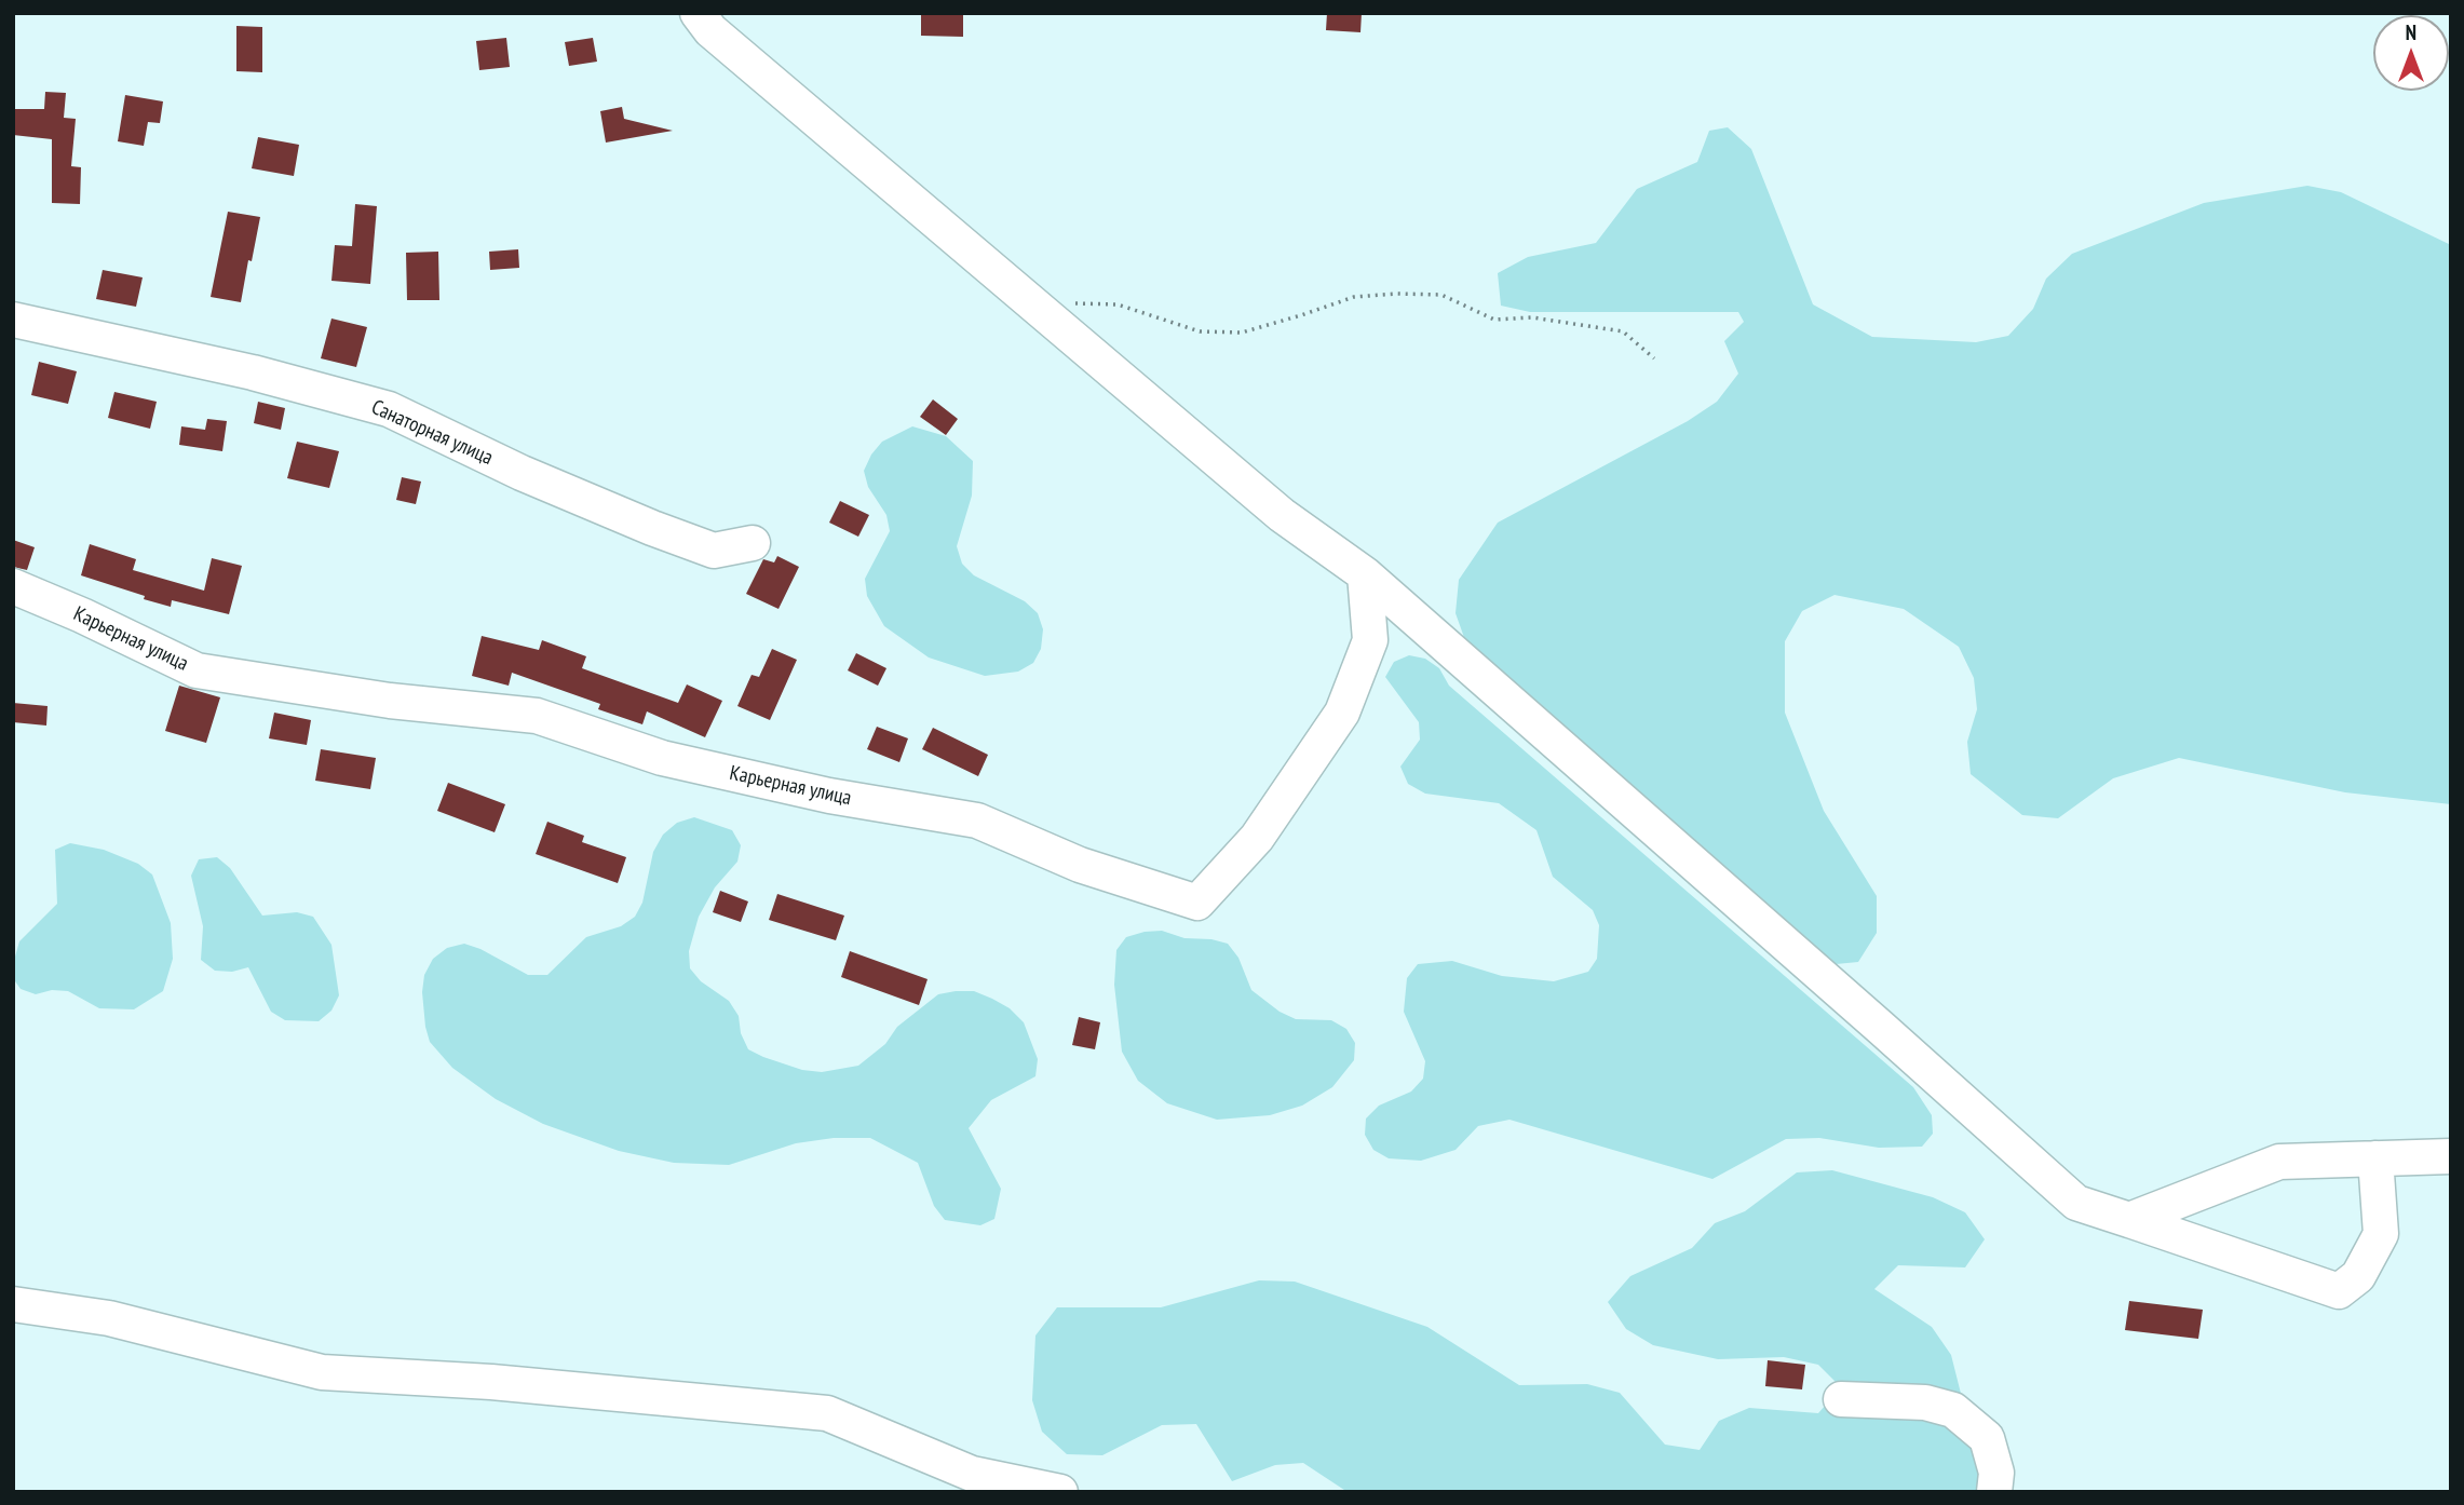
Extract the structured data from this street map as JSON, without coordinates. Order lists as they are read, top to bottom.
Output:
{
  "streets": {
    "street": ["Санаторная улица", "Карьерная улица"]
  },
  "north": "top"
}
